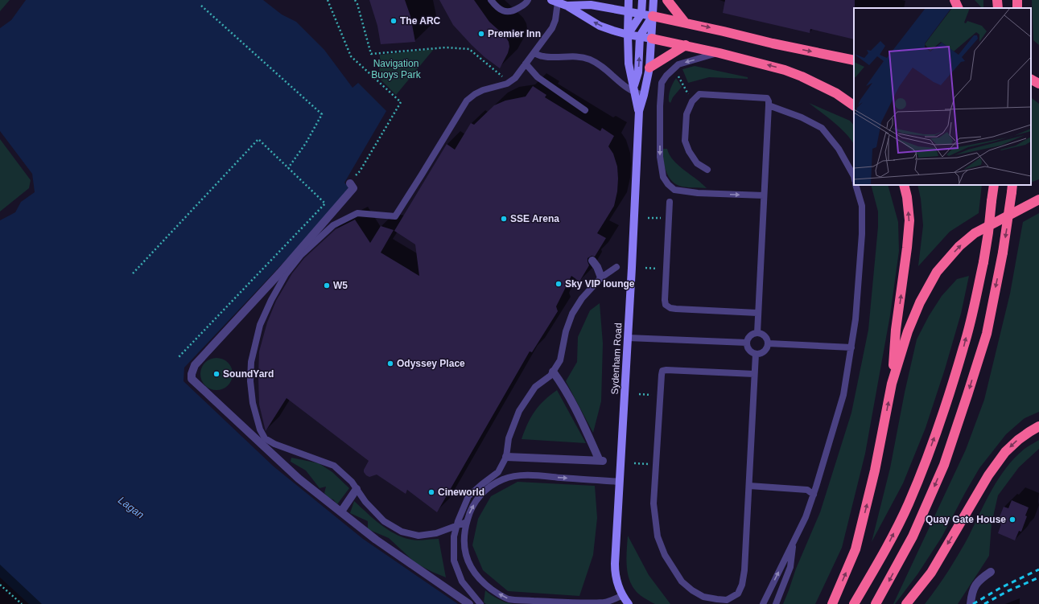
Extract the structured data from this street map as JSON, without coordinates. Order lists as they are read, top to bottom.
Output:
{
  "streets": {
    "street": ["Sydenham Road"]
  },
  "water": ["Lagan"],
  "parks": ["Navigation Buoys Park"],
  "places": [
    "The ARC",
    "Premier Inn",
    "SSE Arena",
    "Sky VIP lounge",
    "W5",
    "Odyssey Place",
    "SoundYard",
    "Cineworld",
    "Quay Gate House"
  ]
}
